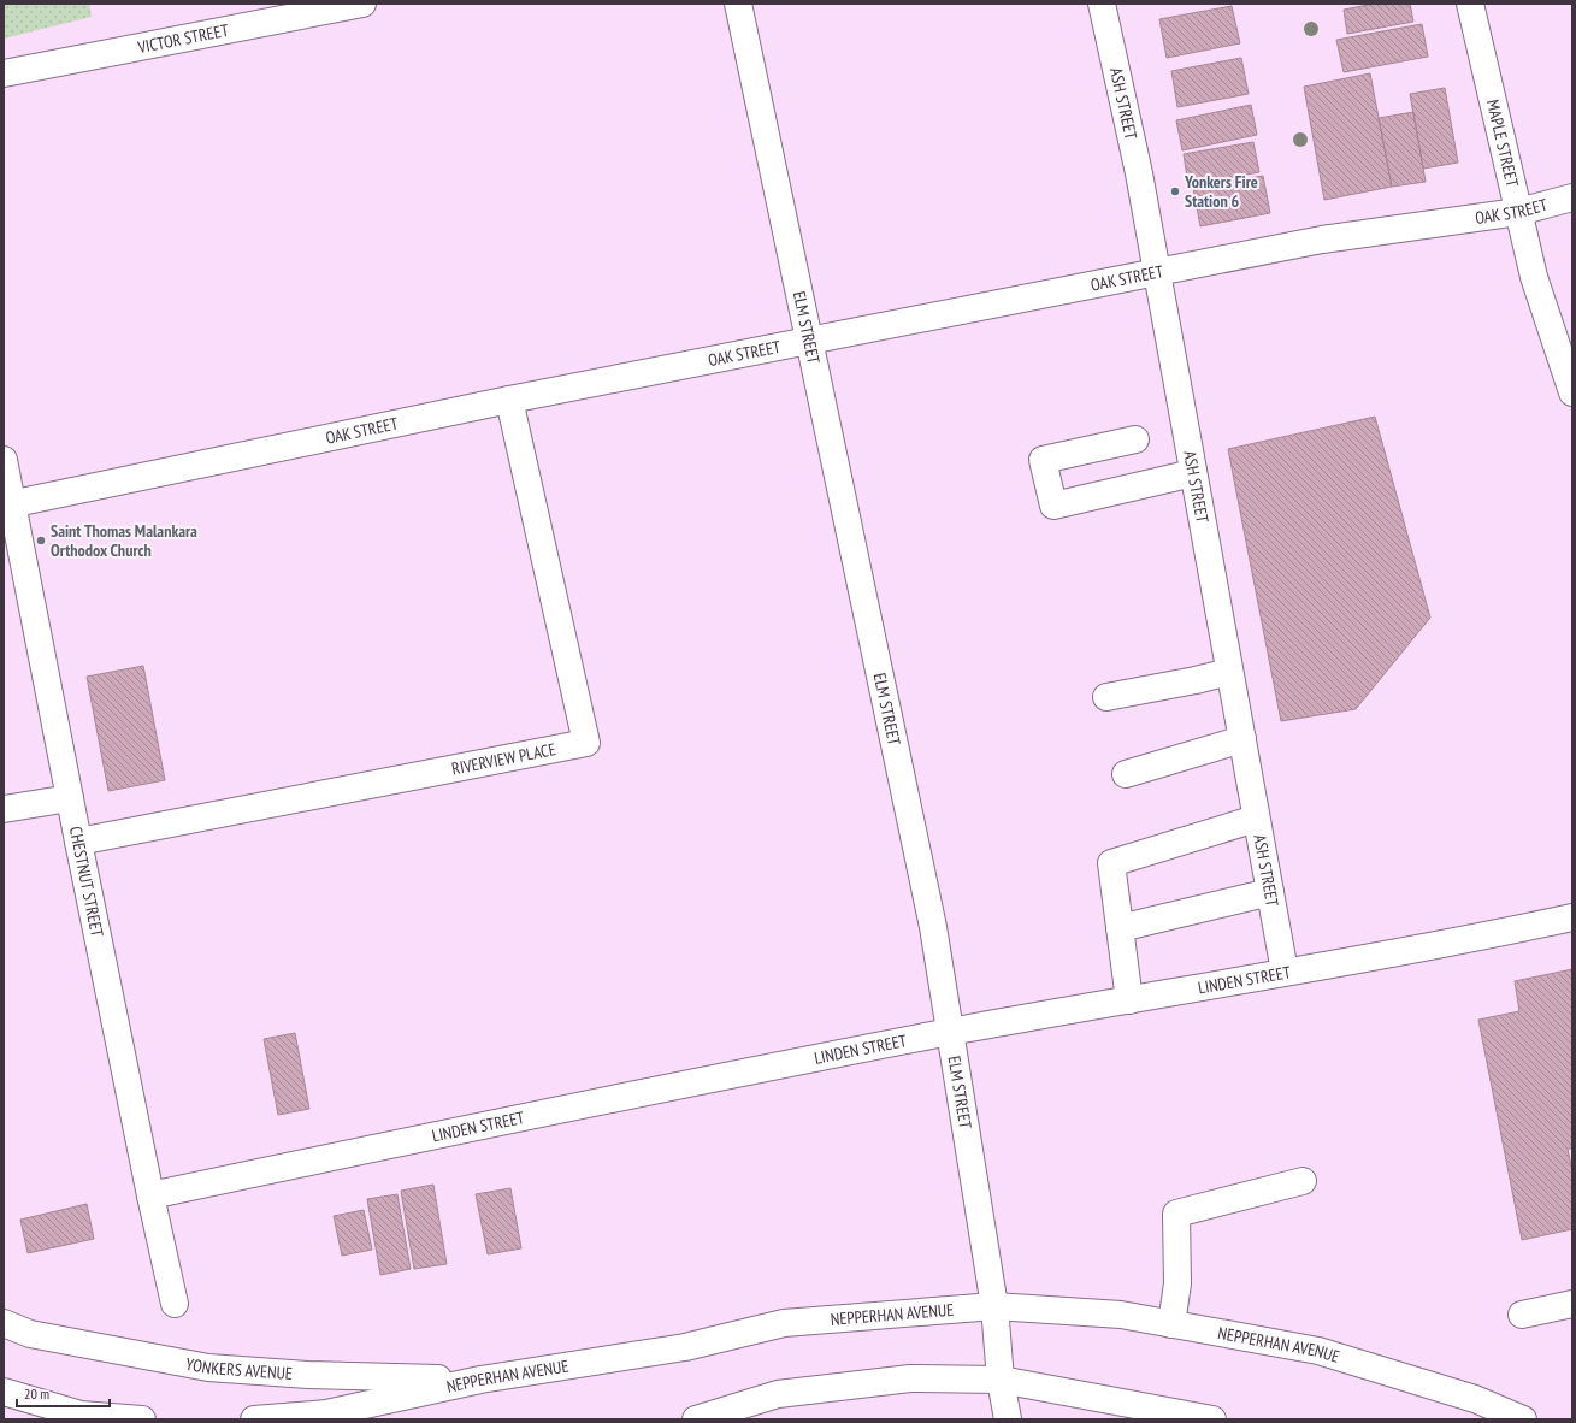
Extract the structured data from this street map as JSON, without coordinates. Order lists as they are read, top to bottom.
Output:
{
  "streets": {
    "street": [
      "VICTOR STREET",
      "ASH STREET",
      "MAPLE STREET",
      "OAK STREET",
      "ELM STREET",
      "RIVERVIEW PLACE",
      "CHESTNUT STREET",
      "LINDEN STREET",
      "NEPPERHAN AVENUE",
      "YONKERS AVENUE"
    ]
  },
  "crossings": [
    ["ASH STREET", "OAK STREET"],
    ["ASH STREET", "LINDEN STREET"],
    ["MAPLE STREET", "OAK STREET"],
    ["OAK STREET", "ELM STREET"],
    ["OAK STREET", "RIVERVIEW PLACE"],
    ["OAK STREET", "CHESTNUT STREET"],
    ["ELM STREET", "LINDEN STREET"],
    ["ELM STREET", "NEPPERHAN AVENUE"],
    ["RIVERVIEW PLACE", "CHESTNUT STREET"],
    ["CHESTNUT STREET", "LINDEN STREET"],
    ["NEPPERHAN AVENUE", "YONKERS AVENUE"]
  ],
  "places": ["Yonkers Fire Station 6", "Saint Thomas Malankara Orthodox Church"],
  "scale_bar": "20 m"
}
